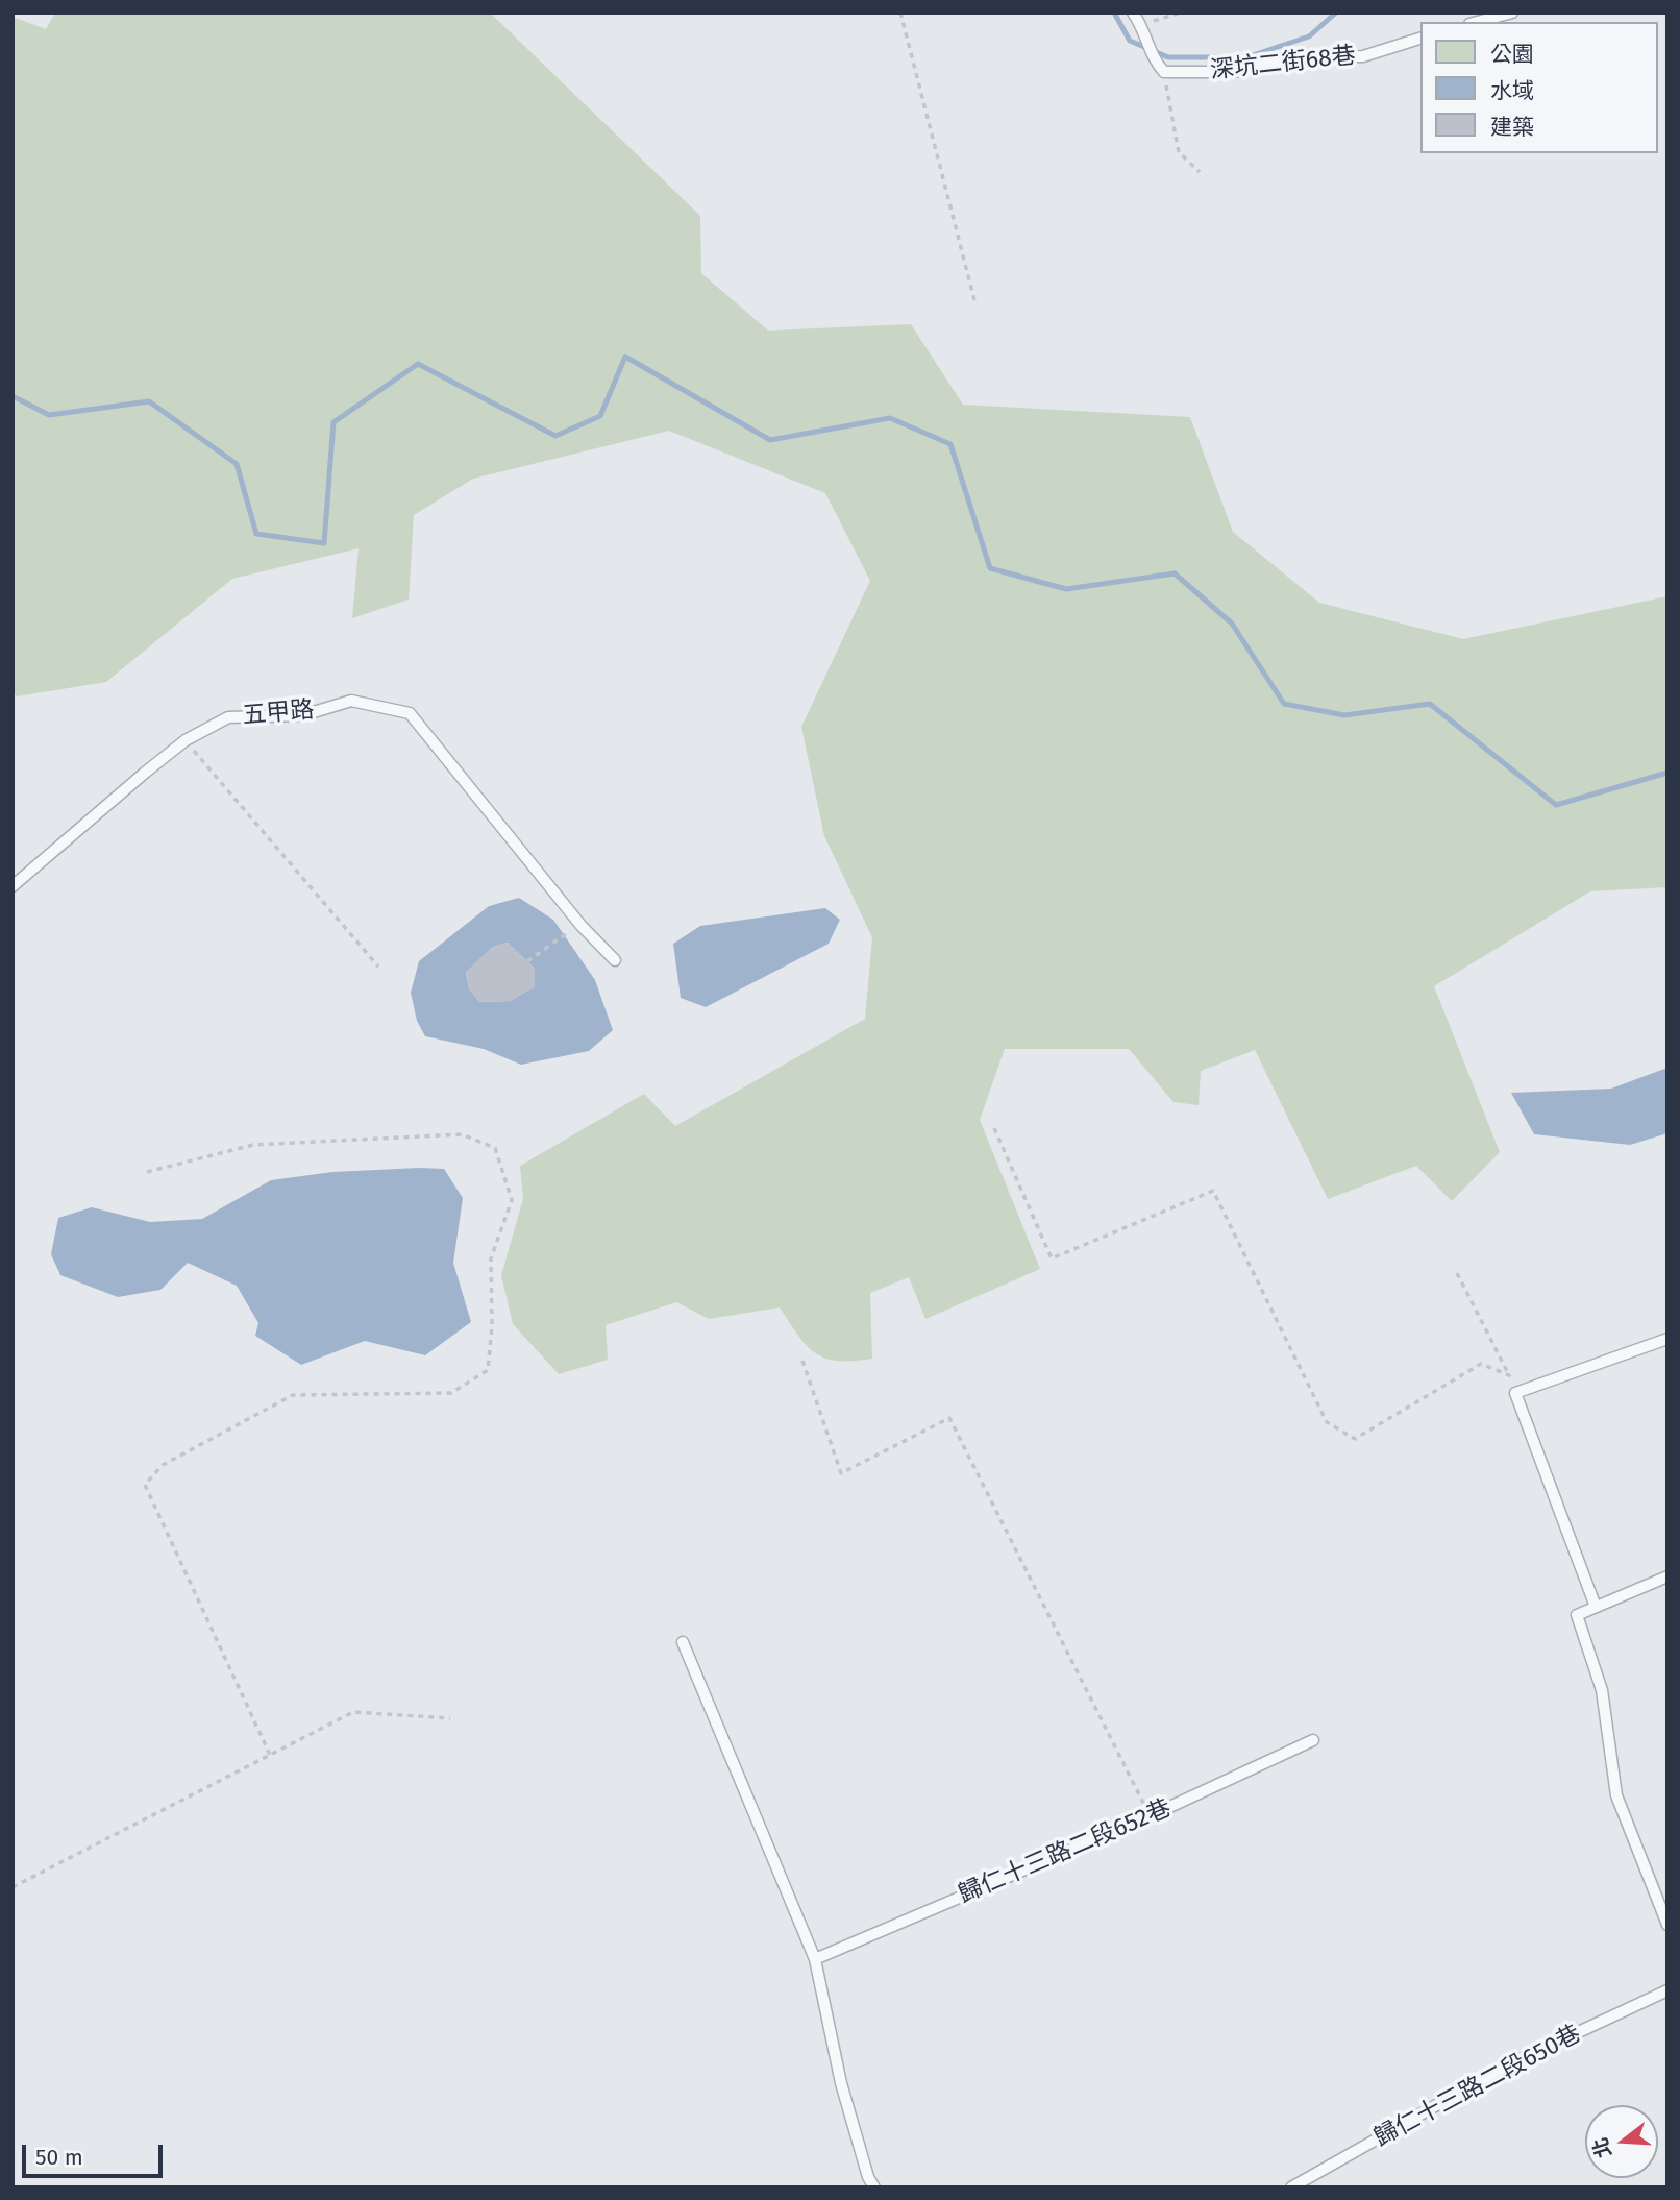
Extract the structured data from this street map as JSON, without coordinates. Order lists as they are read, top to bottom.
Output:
{
  "streets": {
    "lane": [
      "深坑二街68巷",
      "五甲路",
      "歸仁十三路二段652巷",
      "歸仁十三路二段650巷"
    ]
  },
  "legend": ["公園", "水域", "建築"],
  "scale_bar": "50 m",
  "north": "left"
}
